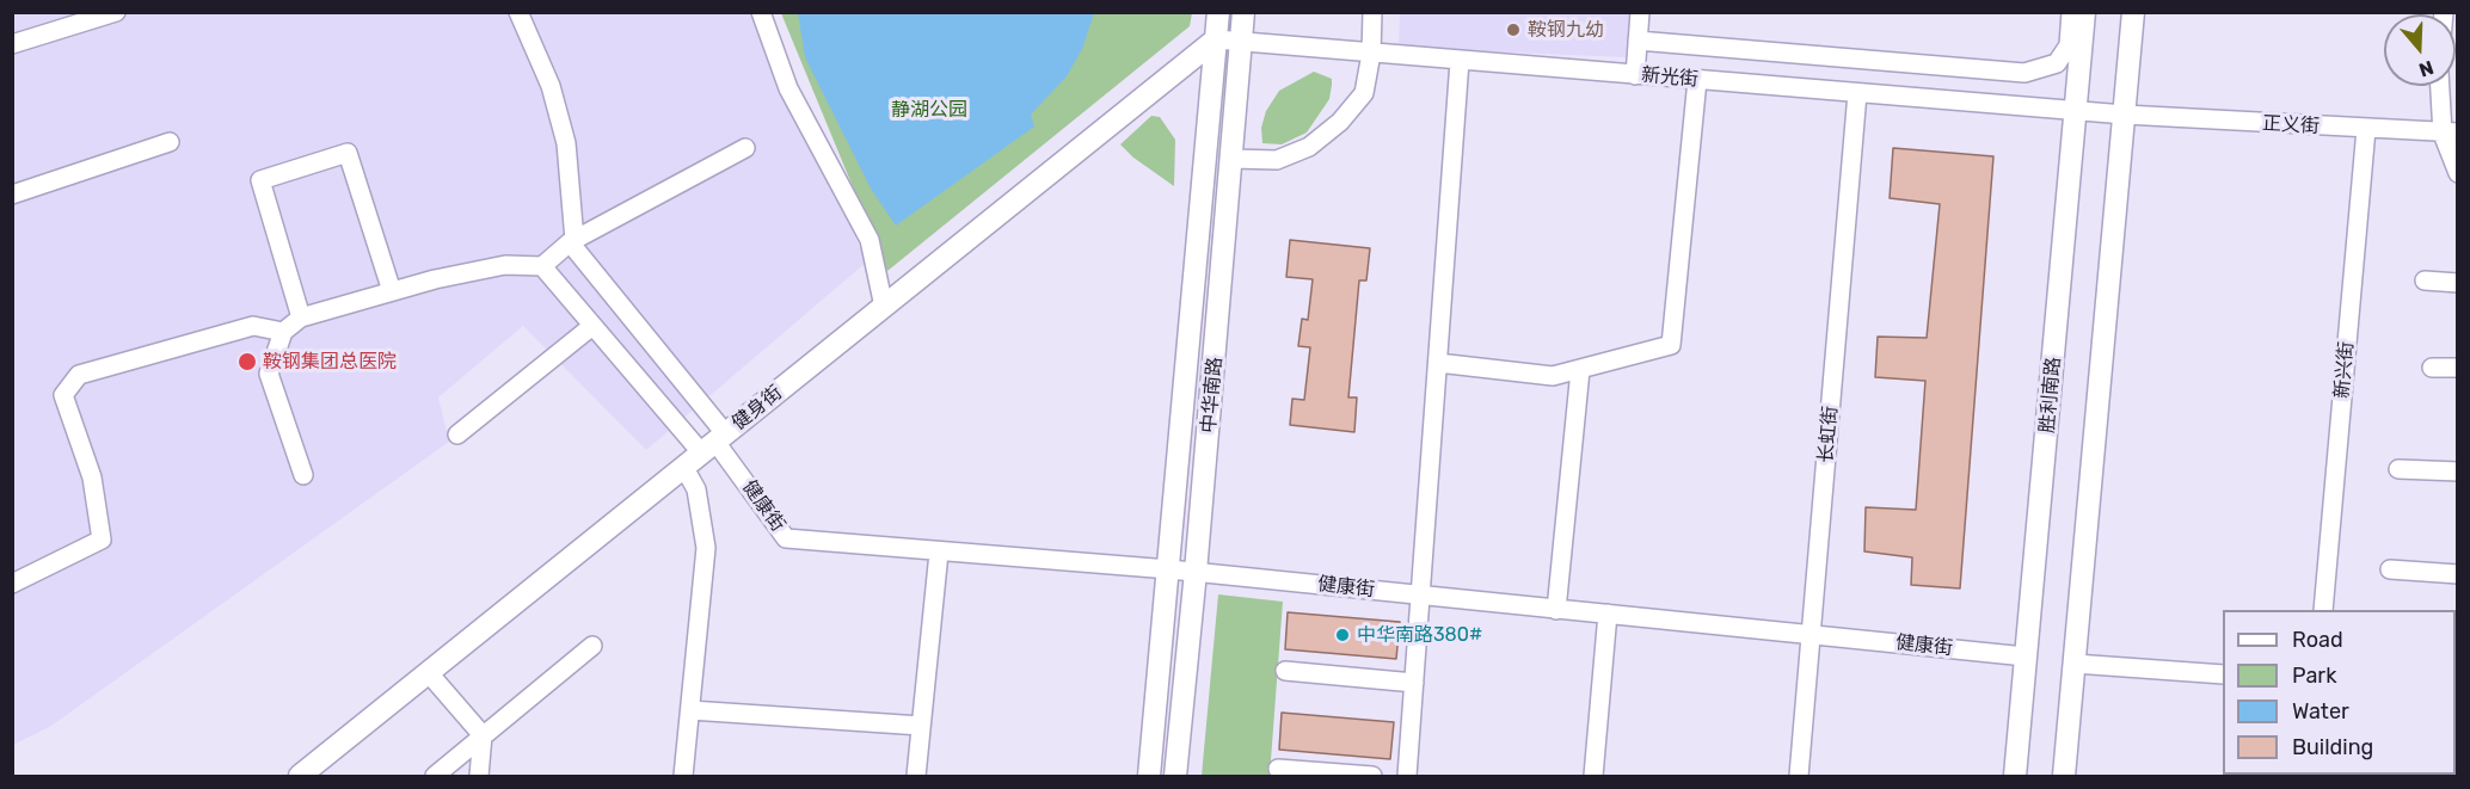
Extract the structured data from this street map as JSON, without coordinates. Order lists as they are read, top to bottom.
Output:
{
  "streets": {
    "main road": ["中华南路", "胜利南路", "健身街"],
    "street": [
      "新光街",
      "正义街",
      "新兴街",
      "长虹街",
      "健康街"
    ]
  },
  "crossings": [
    ["新光街", "正义街"],
    ["新光街", "中华南路"],
    ["新光街", "胜利南路"],
    ["新光街", "健身街"],
    ["新光街", "长虹街"],
    ["正义街", "新兴街"],
    ["中华南路", "健身街"],
    ["中华南路", "健康街"],
    ["胜利南路", "健康街"],
    ["健身街", "健康街"],
    ["长虹街", "健康街"]
  ],
  "parks": ["静湖公园"],
  "places": ["鞍钢九幼", "鞍钢集团总医院", "中华南路380#"],
  "legend": [
    "Road",
    "Park",
    "Water",
    "Building"
  ],
  "north": "bottom"
}
